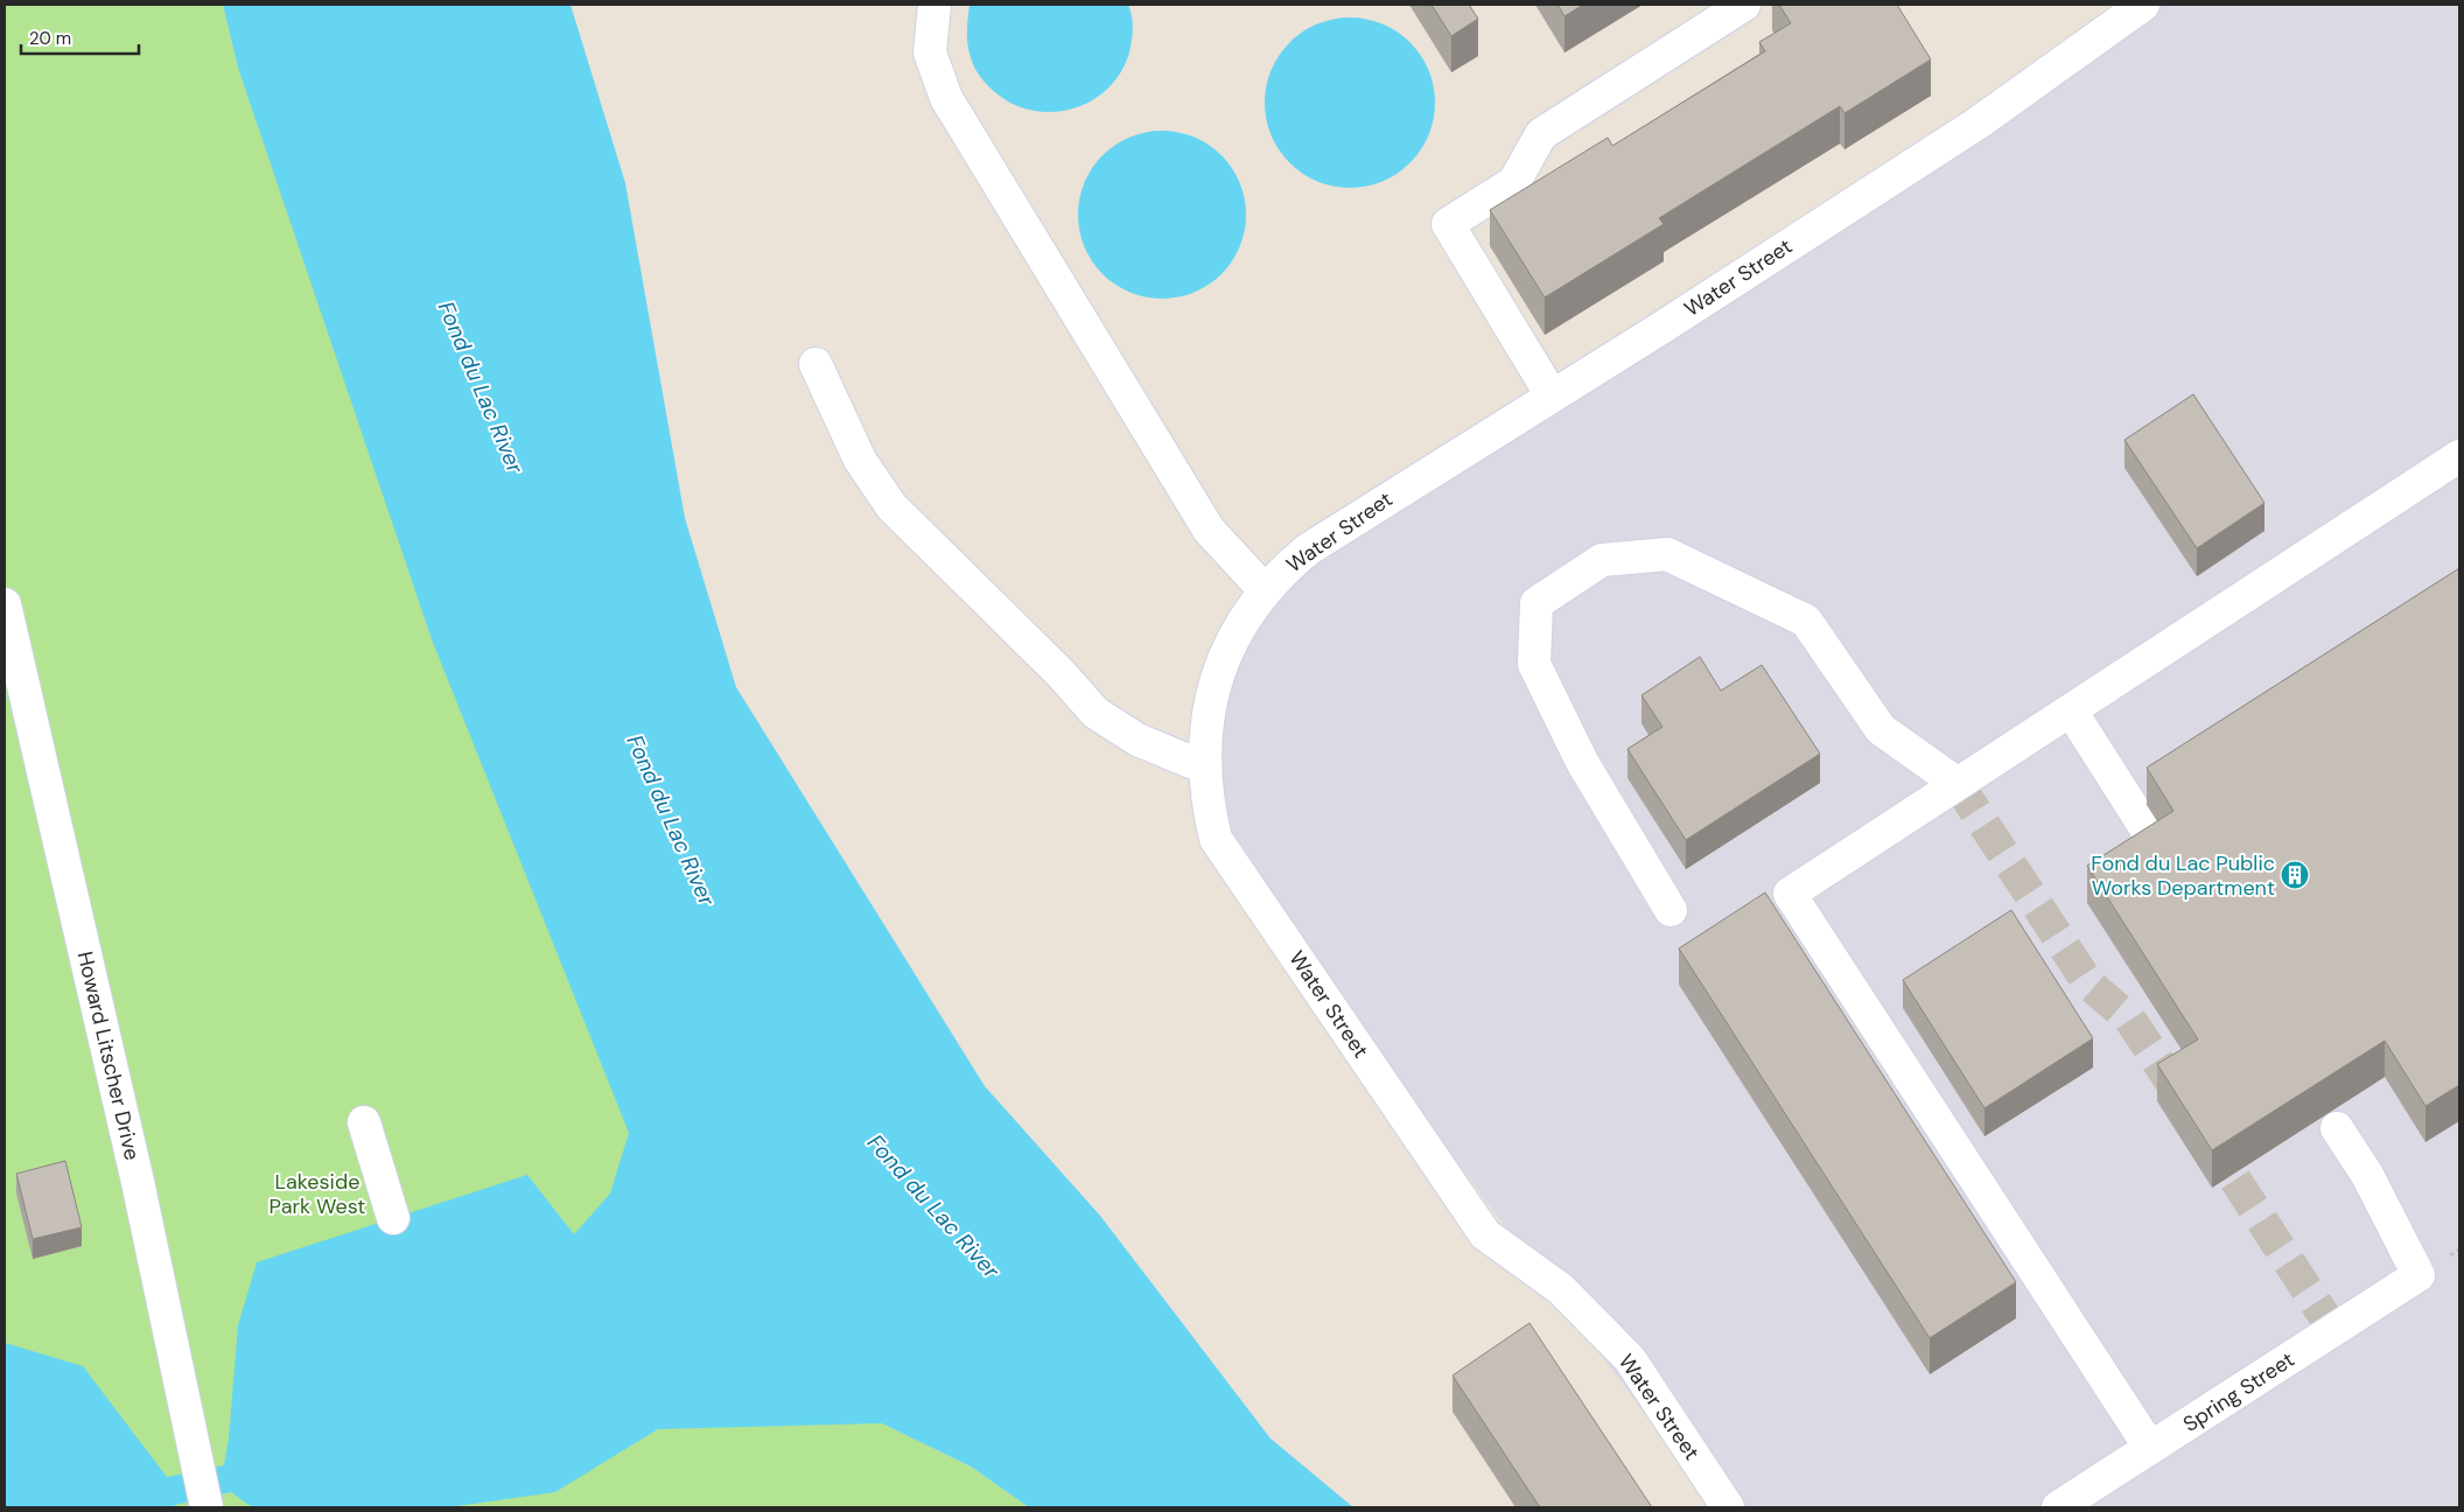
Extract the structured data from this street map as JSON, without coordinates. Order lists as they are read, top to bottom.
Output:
{
  "streets": {
    "street": ["Water Street", "Howard Litscher Drive", "Spring Street"]
  },
  "water": ["Fond du Lac River"],
  "parks": ["Lakeside Park West"],
  "places": {
    "building": ["Fond du Lac Public Works Department"]
  },
  "scale_bar": "20 m"
}
